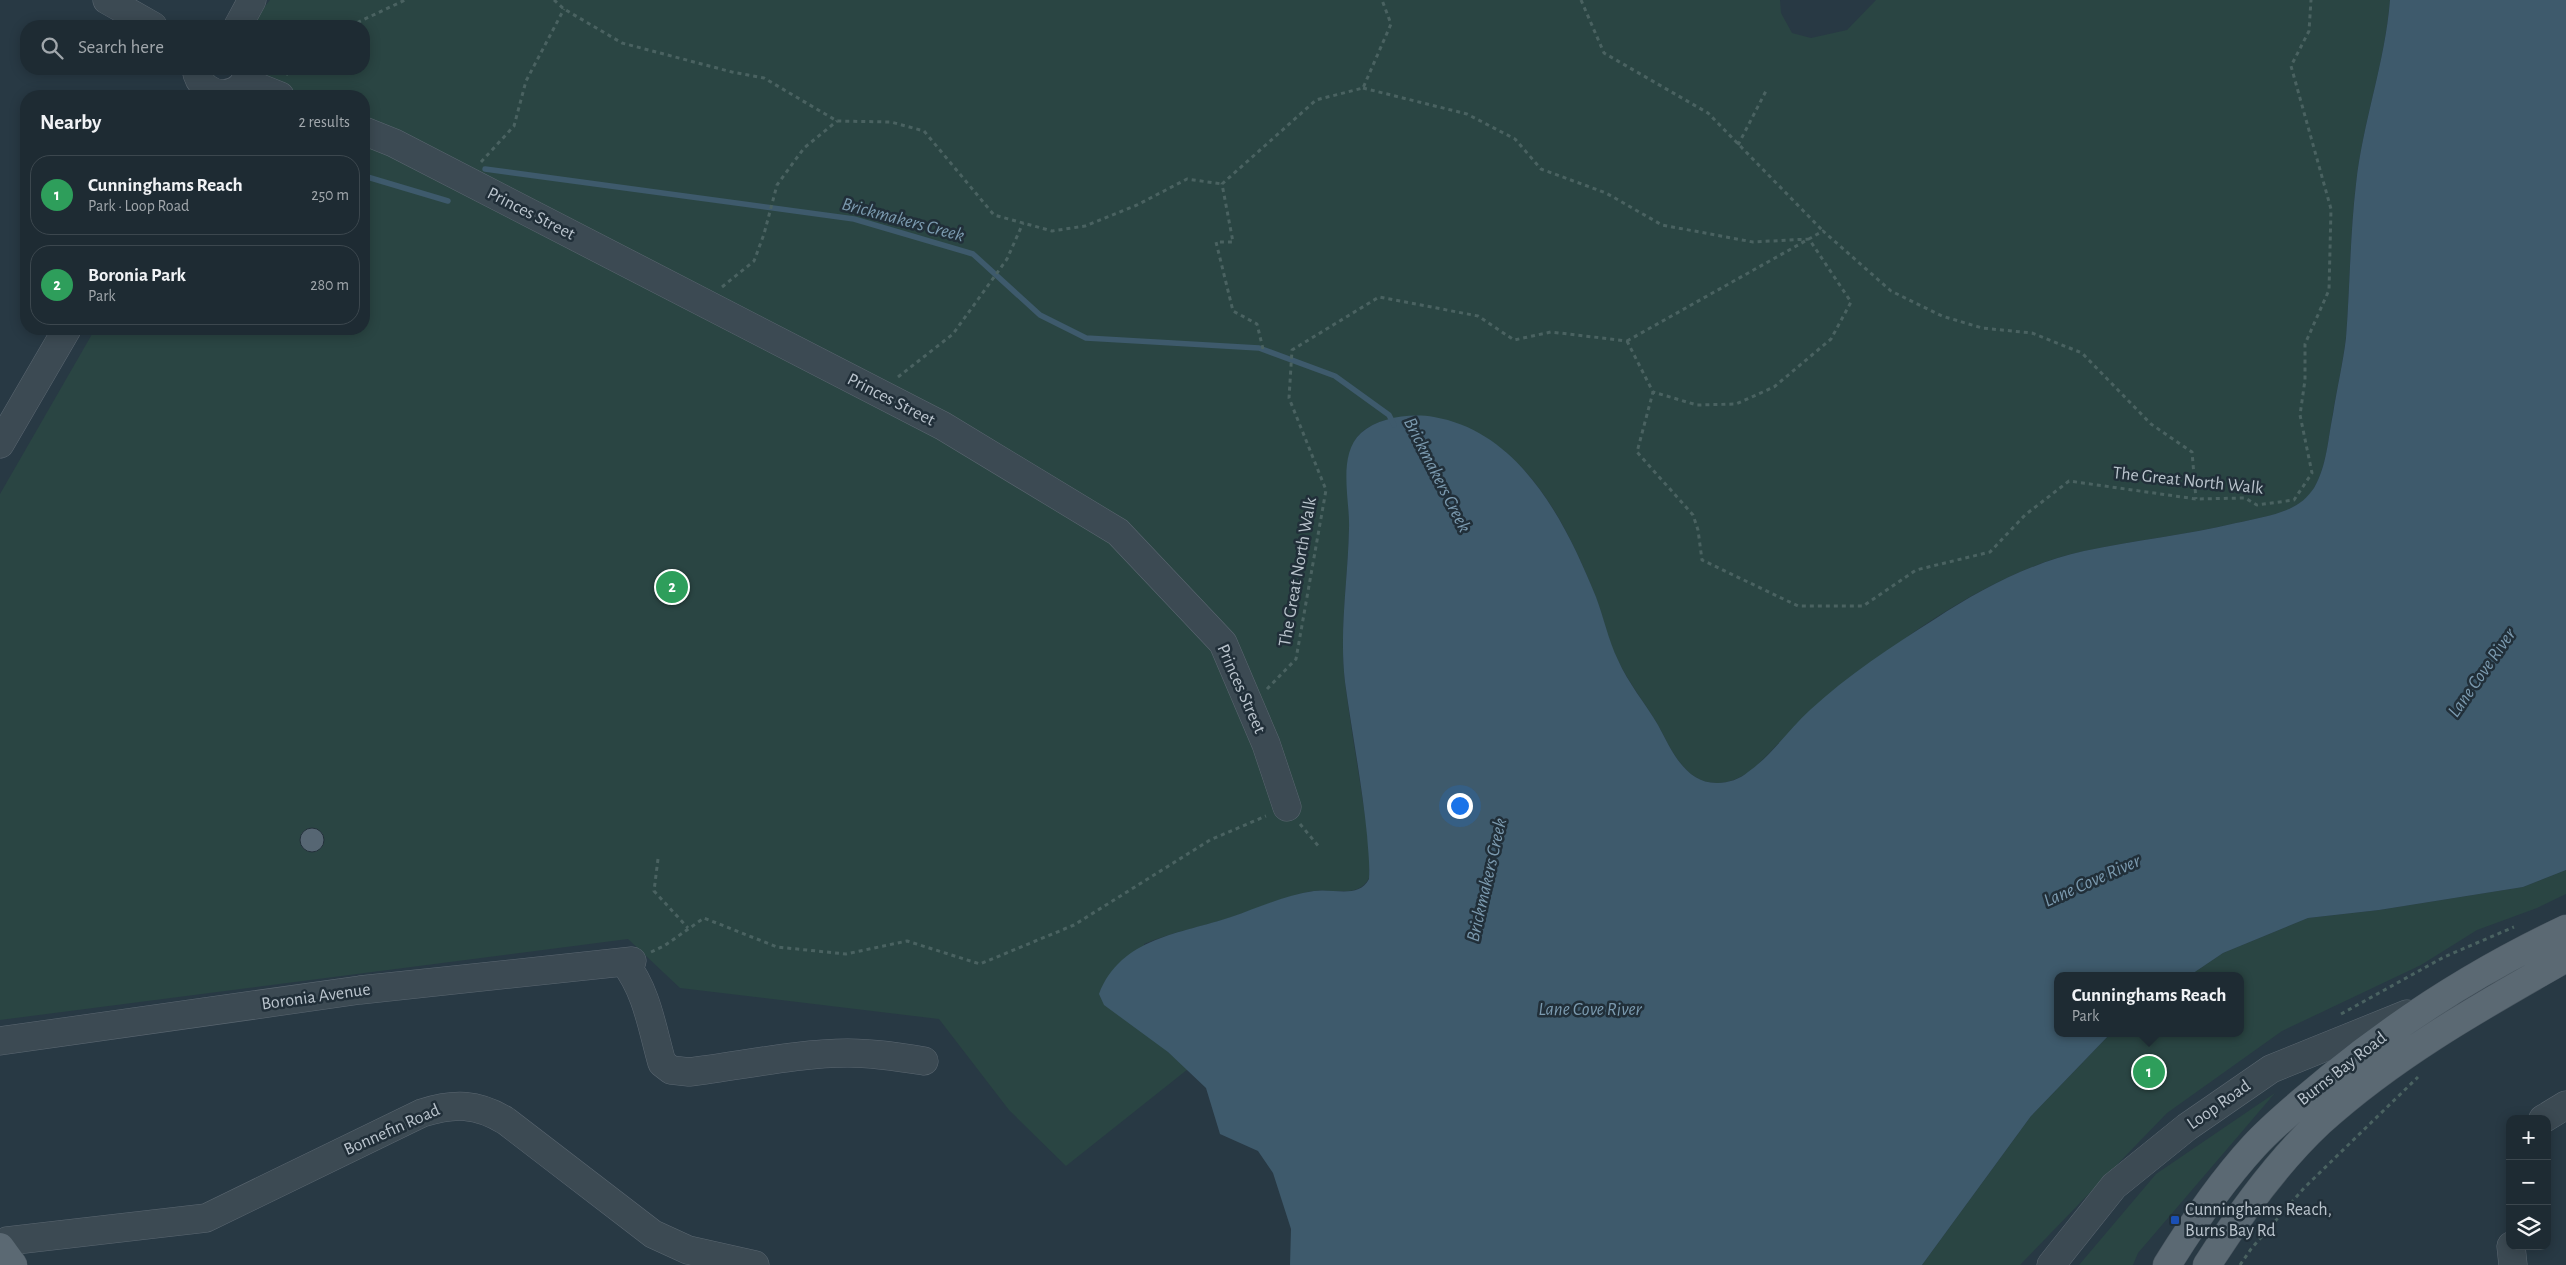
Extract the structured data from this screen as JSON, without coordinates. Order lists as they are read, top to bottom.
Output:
{
  "streets": {
    "main road": ["Burns Bay Road"],
    "street": [
      "Princes Street",
      "Boronia Avenue",
      "Loop Road",
      "Bonnefin Road"
    ],
    "path": ["The Great North Walk"]
  },
  "crossings": [
    ["Princes Street", "The Great North Walk"],
    ["Burns Bay Road", "Loop Road"]
  ],
  "water": ["Brickmakers Creek", "Lane Cove River"],
  "places": {
    "transit": ["Cunninghams Reach, Burns Bay Rd"]
  },
  "page": {
    "search": "Search here",
    "heading": ["Nearby", "2 results"],
    "list": [
      {
        "mark": "1",
        "name": "Cunninghams Reach",
        "note": "Park · Loop Road",
        "value": "250 m"
      },
      {
        "mark": "2",
        "name": "Boronia Park",
        "note": "Park",
        "value": "280 m"
      }
    ],
    "pins": ["2", "1"],
    "popup": ["Cunninghams Reach", "Park"],
    "map_buttons": ["+", "−"]
  }
}
